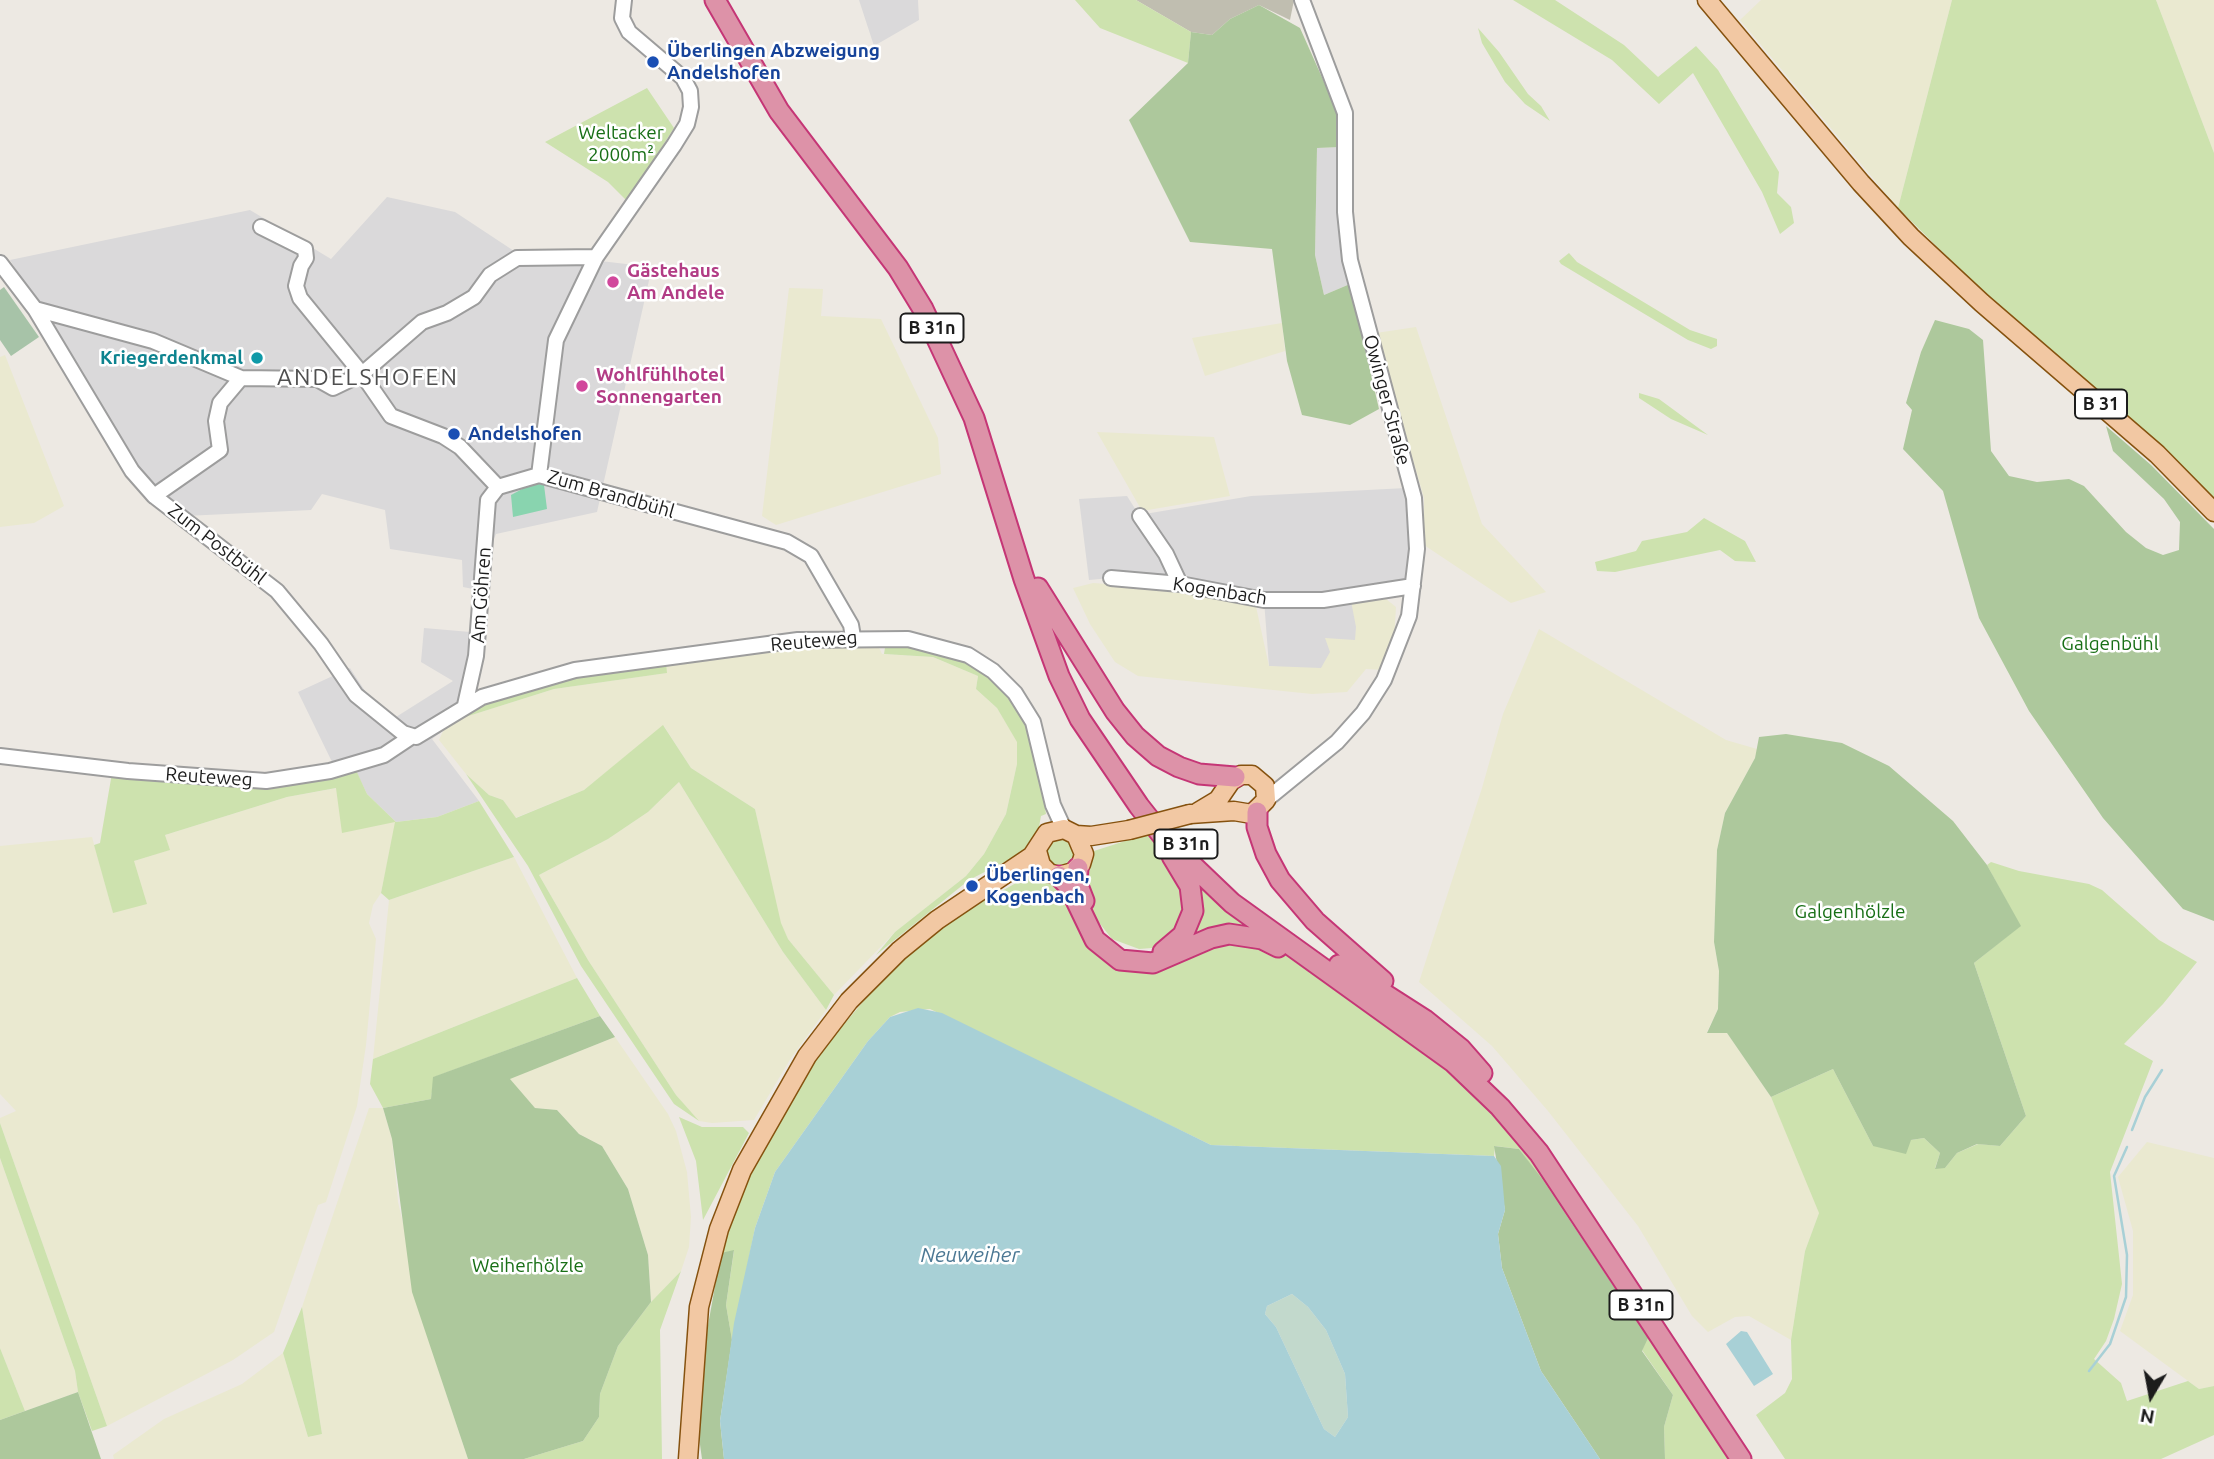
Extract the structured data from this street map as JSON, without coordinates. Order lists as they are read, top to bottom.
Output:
{
  "streets": {
    "highway": ["B 31n"],
    "main road": ["B 31"],
    "street": [
      "Owinger Straße",
      "Zum Brandbühl",
      "Zum Postbühl",
      "Kogenbach",
      "Am Göhren",
      "Reuteweg"
    ]
  },
  "crossings": [
    ["Owinger Straße", "Kogenbach"],
    ["Zum Brandbühl", "Reuteweg"],
    ["Zum Postbühl", "Reuteweg"],
    ["Am Göhren", "Reuteweg"]
  ],
  "districts": ["ANDELSHOFEN"],
  "water": ["Neuweiher"],
  "parks": [
    "Weltacker 2000m²",
    "Galgenbühl",
    "Galgenhölzle",
    "Weiherhölzle"
  ],
  "places": [
    "Überlingen Abzweigung Andelshofen",
    "Gästehaus Am Andele",
    "Kriegerdenkmal",
    "Wohlfühlhotel Sonnengarten",
    "Andelshofen",
    "Überlingen, Kogenbach"
  ],
  "north": "bottom"
}
